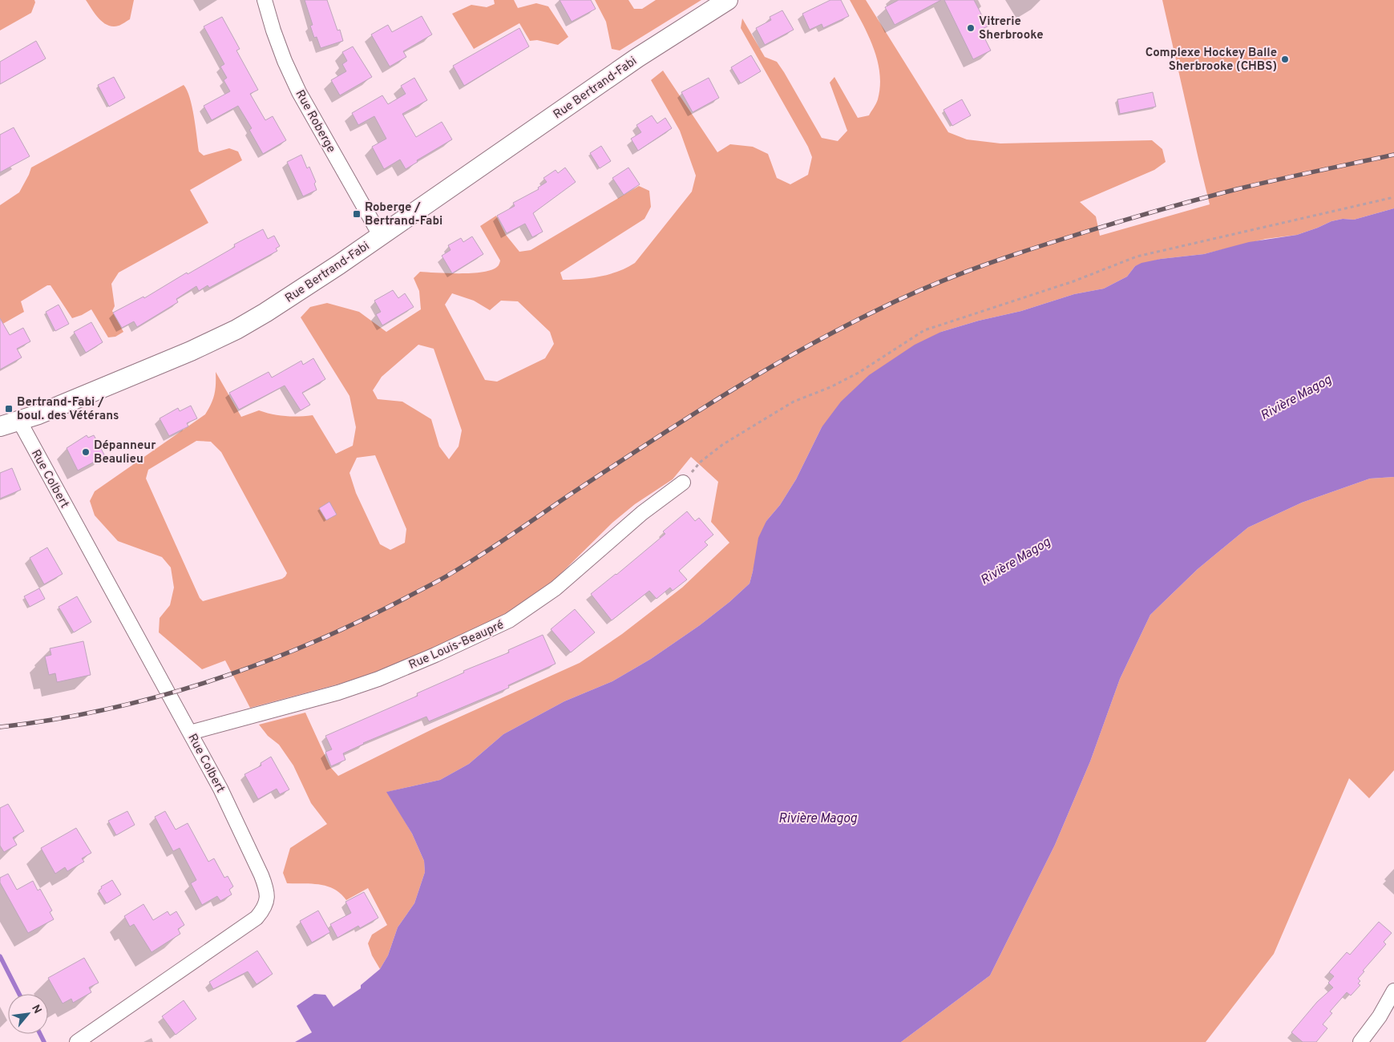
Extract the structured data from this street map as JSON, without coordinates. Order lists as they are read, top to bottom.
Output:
{
  "streets": {
    "street": [
      "Rue Bertrand-Fabi",
      "Rue Roberge",
      "Rue Colbert",
      "Rue Louis-Beaupré"
    ]
  },
  "crossings": [
    ["Rue Bertrand-Fabi", "Rue Roberge"],
    ["Rue Bertrand-Fabi", "Rue Colbert"],
    ["Rue Colbert", "Rue Louis-Beaupré"]
  ],
  "water": ["Rivière Magog"],
  "places": {
    "other": ["Vitrerie Sherbrooke", "Complexe Hockey Balle Sherbrooke (CHBS)", "Dépanneur Beaulieu"],
    "transit": ["Roberge / Bertrand-Fabi", "Bertrand-Fabi / boul. des Vétérans"]
  },
  "north": "top right"
}
